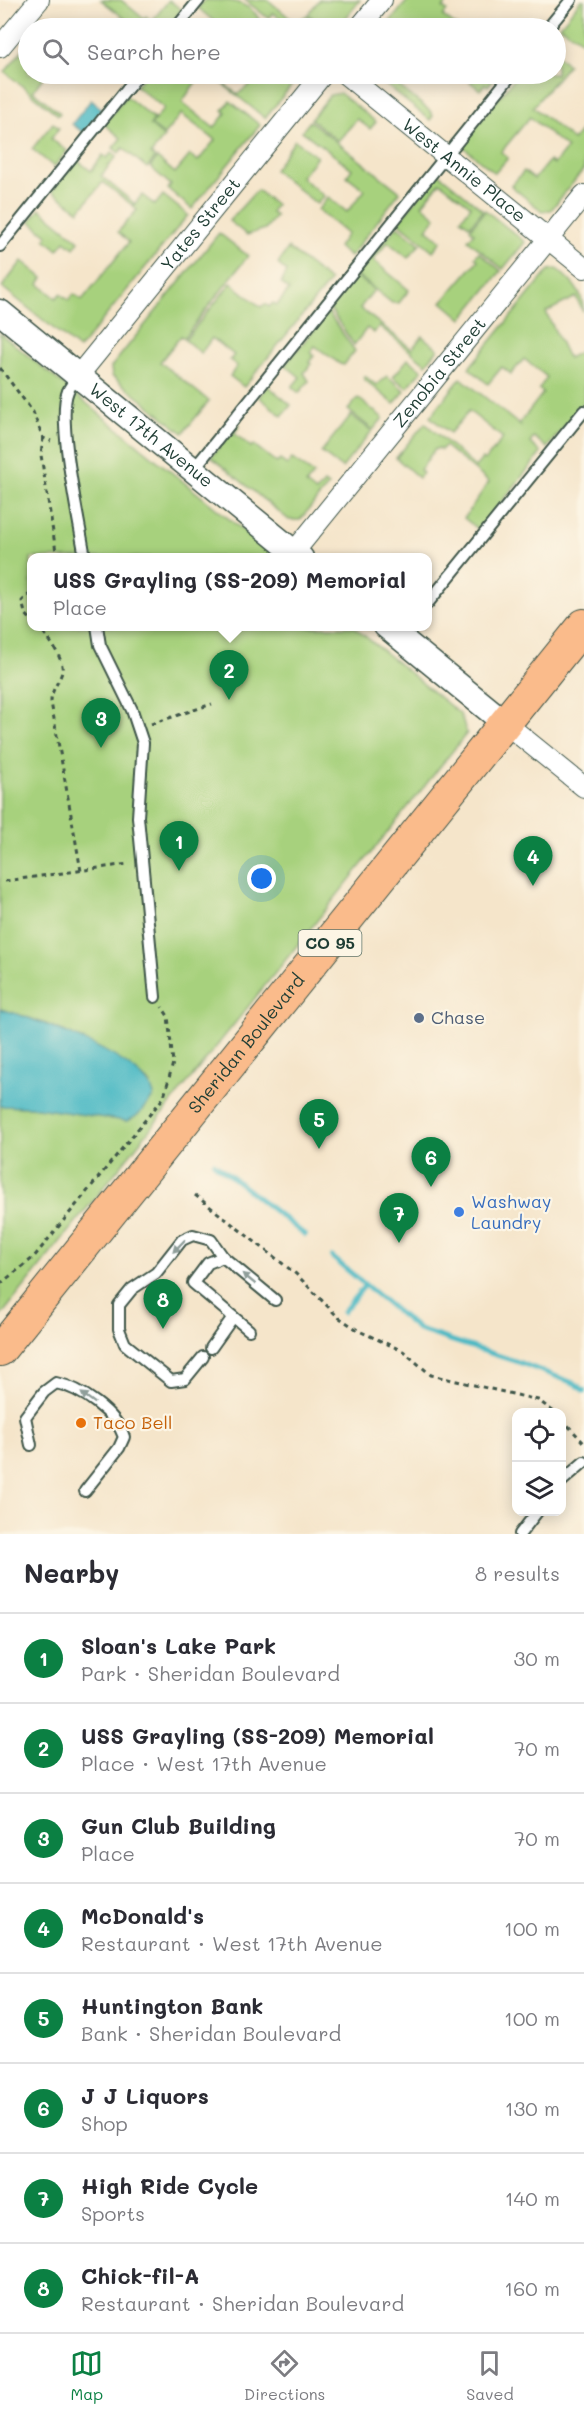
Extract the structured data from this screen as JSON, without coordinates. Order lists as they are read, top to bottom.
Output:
{
  "streets": {
    "main road": ["CO 95", "Sheridan Boulevard"],
    "street": [
      "West Annie Place",
      "Yates Street",
      "Zenobia Street",
      "West 17th Avenue"
    ]
  },
  "crossings": [
    ["West Annie Place", "Zenobia Street"],
    ["Yates Street", "West 17th Avenue"]
  ],
  "places": ["Chase", "Washway Laundry", "Taco Bell"],
  "page": {
    "search": "Search here",
    "popup": ["USS Grayling (SS-209) Memorial", "Place"],
    "pins": [
      "2",
      "3",
      "1",
      "4",
      "5",
      "6",
      "7",
      "8"
    ],
    "heading": ["Nearby", "8 results"],
    "list": [
      {
        "mark": "1",
        "name": "Sloan's Lake Park",
        "note": "Park · Sheridan Boulevard",
        "value": "30 m"
      },
      {
        "mark": "2",
        "name": "USS Grayling (SS-209) Memorial",
        "note": "Place · West 17th Avenue",
        "value": "70 m"
      },
      {
        "mark": "3",
        "name": "Gun Club Building",
        "note": "Place",
        "value": "70 m"
      },
      {
        "mark": "4",
        "name": "McDonald's",
        "note": "Restaurant · West 17th Avenue",
        "value": "100 m"
      },
      {
        "mark": "5",
        "name": "Huntington Bank",
        "note": "Bank · Sheridan Boulevard",
        "value": "100 m"
      },
      {
        "mark": "6",
        "name": "J J Liquors",
        "note": "Shop",
        "value": "130 m"
      },
      {
        "mark": "7",
        "name": "High Ride Cycle",
        "note": "Sports",
        "value": "140 m"
      },
      {
        "mark": "8",
        "name": "Chick-fil-A",
        "note": "Restaurant · Sheridan Boulevard",
        "value": "160 m"
      }
    ],
    "nav": ["Map", "Directions", "Saved"]
  }
}
